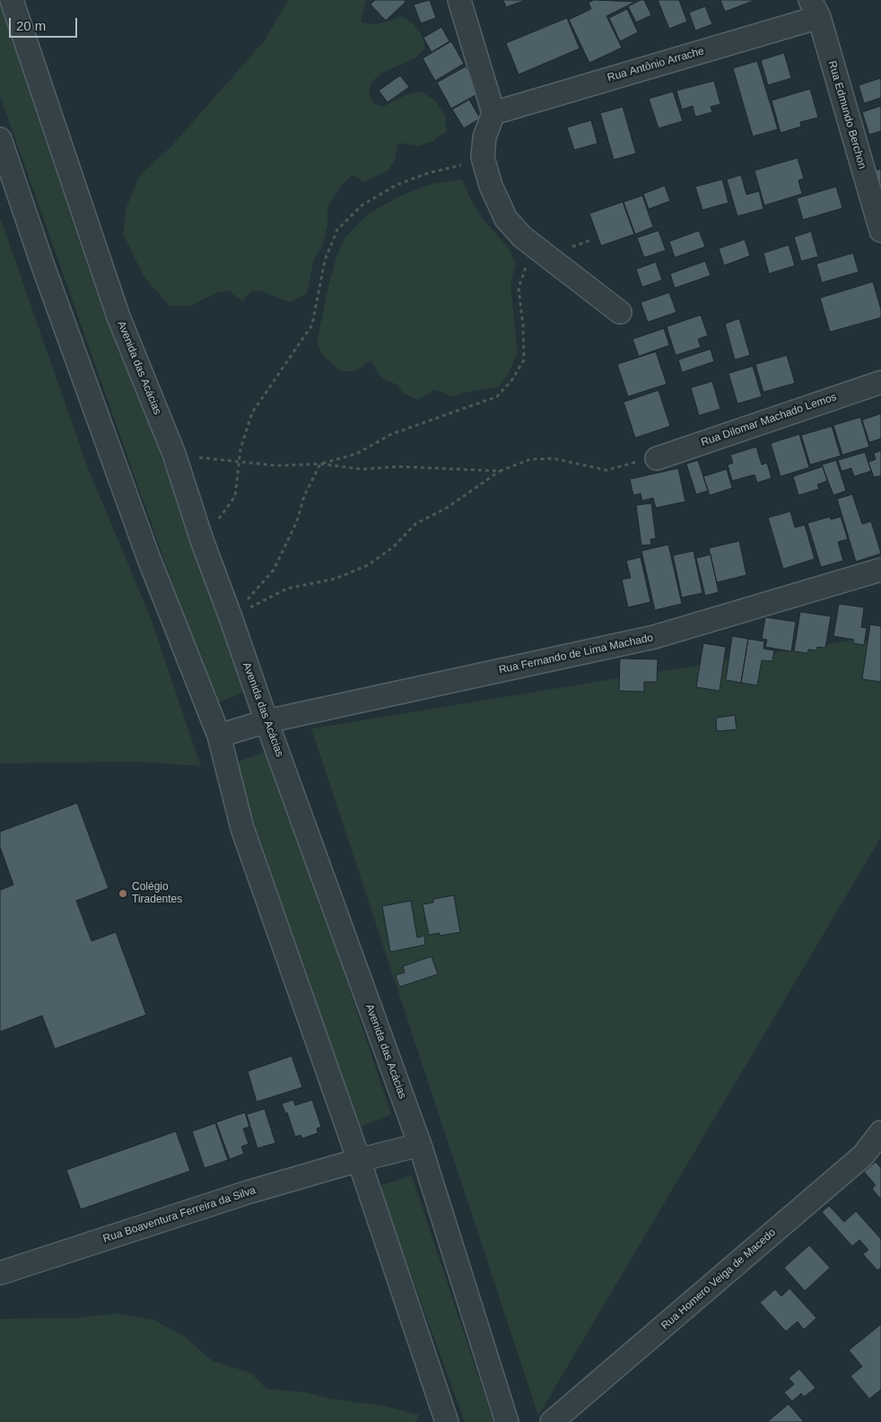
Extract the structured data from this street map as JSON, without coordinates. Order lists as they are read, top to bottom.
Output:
{
  "streets": {
    "street": [
      "Rua Antônio Arrache",
      "Rua Edmundo Berchon",
      "Avenida das Acácias",
      "Rua Dilomar Machado Lemos",
      "Rua Fernando de Lima Machado",
      "Rua Boaventura Ferreira da Silva",
      "Rua Homero Veiga de Macedo"
    ]
  },
  "crossings": [
    ["Rua Antônio Arrache", "Rua Edmundo Berchon"],
    ["Avenida das Acácias", "Rua Fernando de Lima Machado"]
  ],
  "places": ["Colégio Tiradentes"],
  "scale_bar": "20 m"
}
